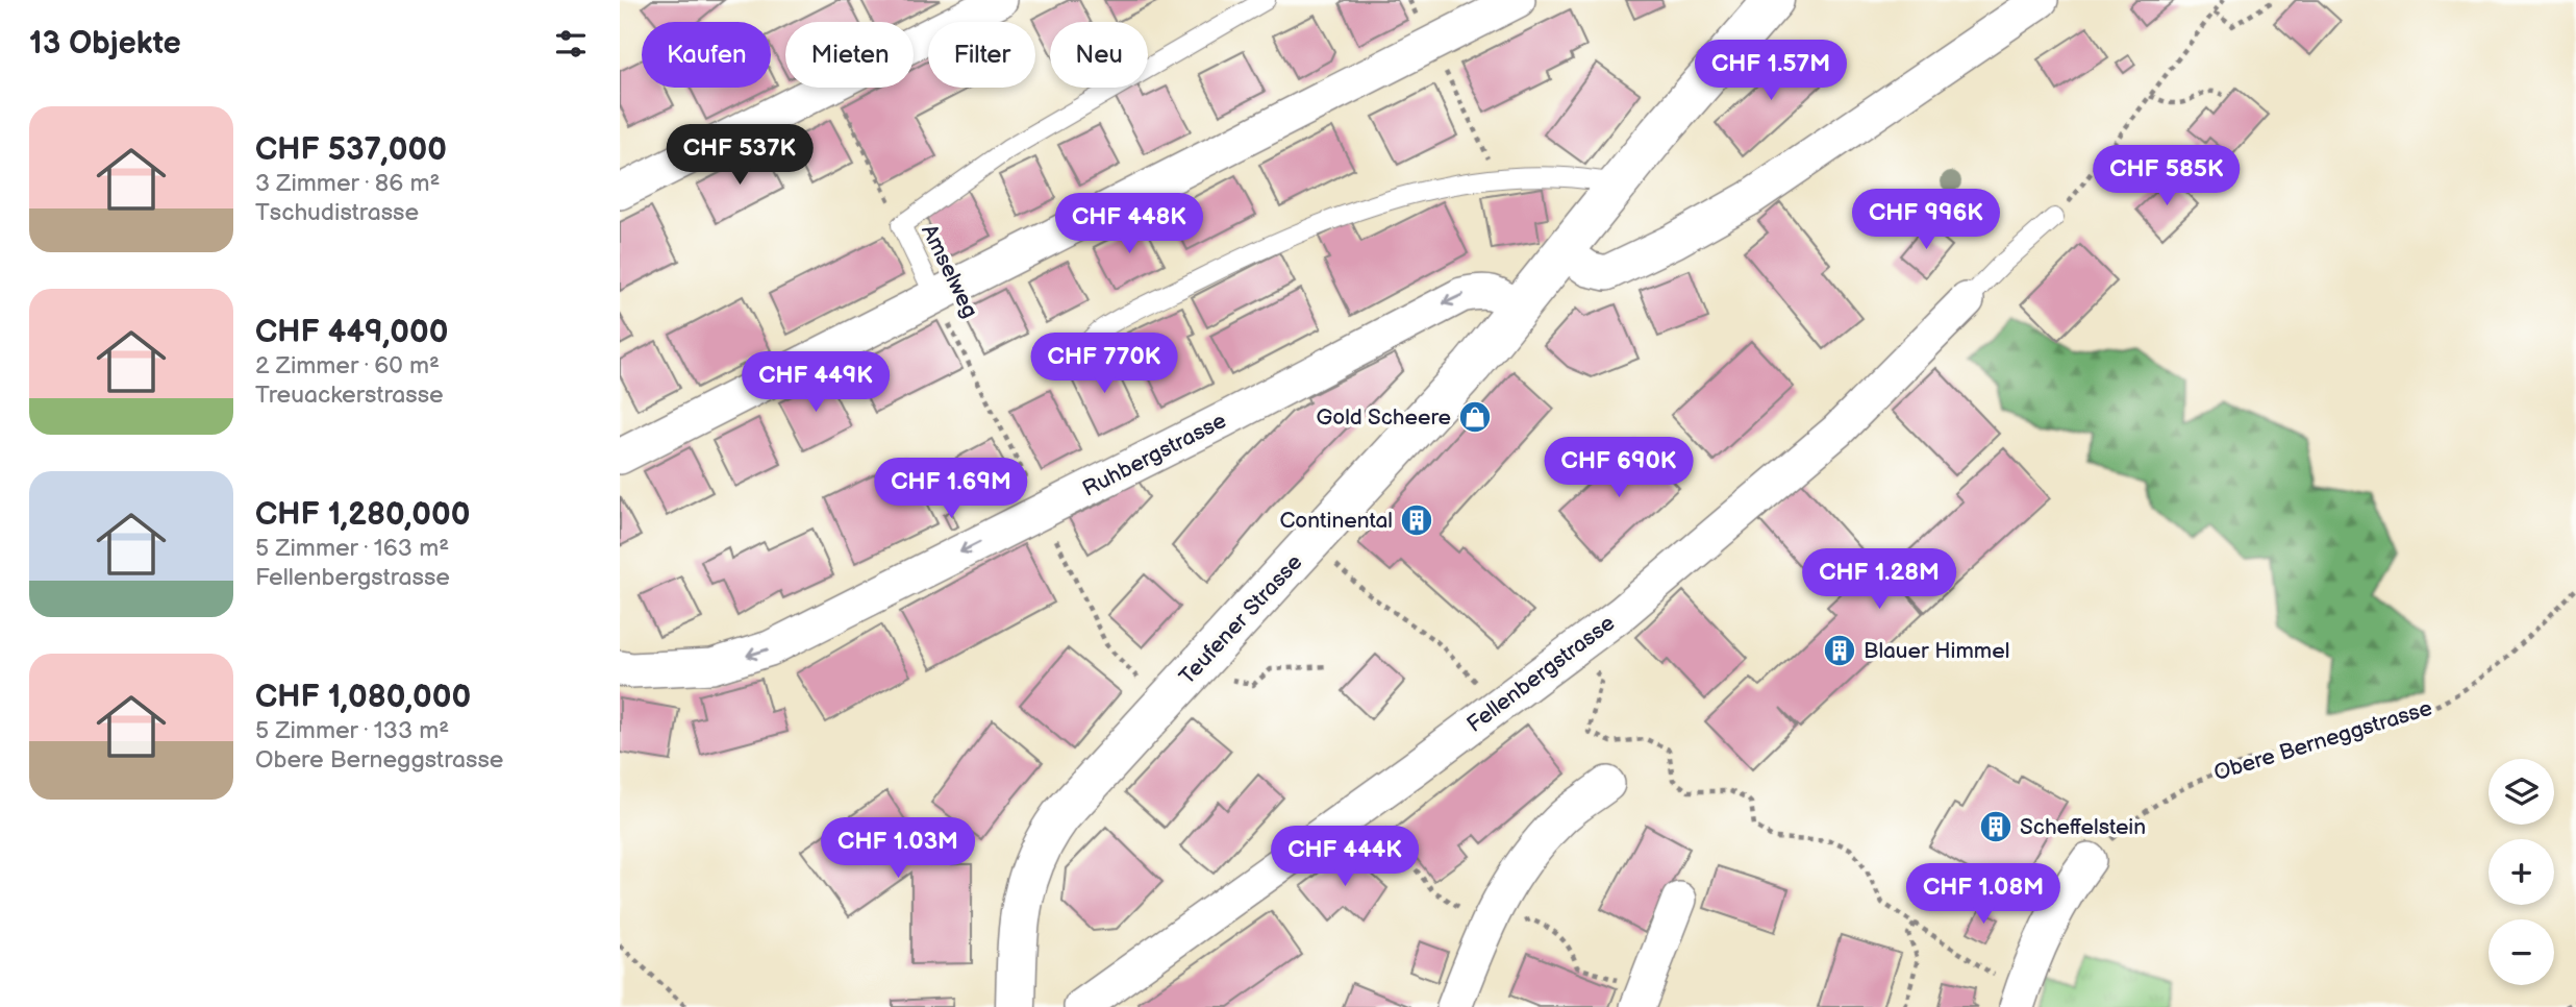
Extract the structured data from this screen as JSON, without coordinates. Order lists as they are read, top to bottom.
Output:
{
  "streets": {
    "main road": ["Teufener Strasse"],
    "street": ["Ruhbergstrasse", "Fellenbergstrasse"],
    "lane": ["Amselweg"],
    "path": ["Obere Berneggstrasse"]
  },
  "crossings": [
    ["Ruhbergstrasse", "Teufener Strasse"]
  ],
  "places": {
    "shop": ["Gold Scheere"],
    "building": ["Continental", "Blauer Himmel", "Scheffelstein"]
  },
  "page": {
    "heading": "13 Objekte",
    "chip": [
      "Kaufen",
      "Mieten",
      "Filter",
      "Neu"
    ],
    "price": [
      "CHF 1.57M",
      "CHF 537K",
      "CHF 585K",
      "CHF 996K",
      "CHF 448K",
      "CHF 770K",
      "CHF 449K",
      "CHF 690K",
      "CHF 1.69M",
      "CHF 1.28M",
      "CHF 1.03M",
      "CHF 444K",
      "CHF 1.08M"
    ],
    "list": [
      {
        "name": "CHF 537,000",
        "note": "3 Zimmer · 86 m² · Tschudistrasse"
      },
      {
        "name": "CHF 449,000",
        "note": "2 Zimmer · 60 m² · Treuackerstrasse"
      },
      {
        "name": "CHF 1,280,000",
        "note": "5 Zimmer · 163 m² · Fellenbergstrasse"
      },
      {
        "name": "CHF 1,080,000",
        "note": "5 Zimmer · 133 m² · Obere Berneggstrasse"
      }
    ],
    "map_buttons": ["+", "−"]
  }
}
